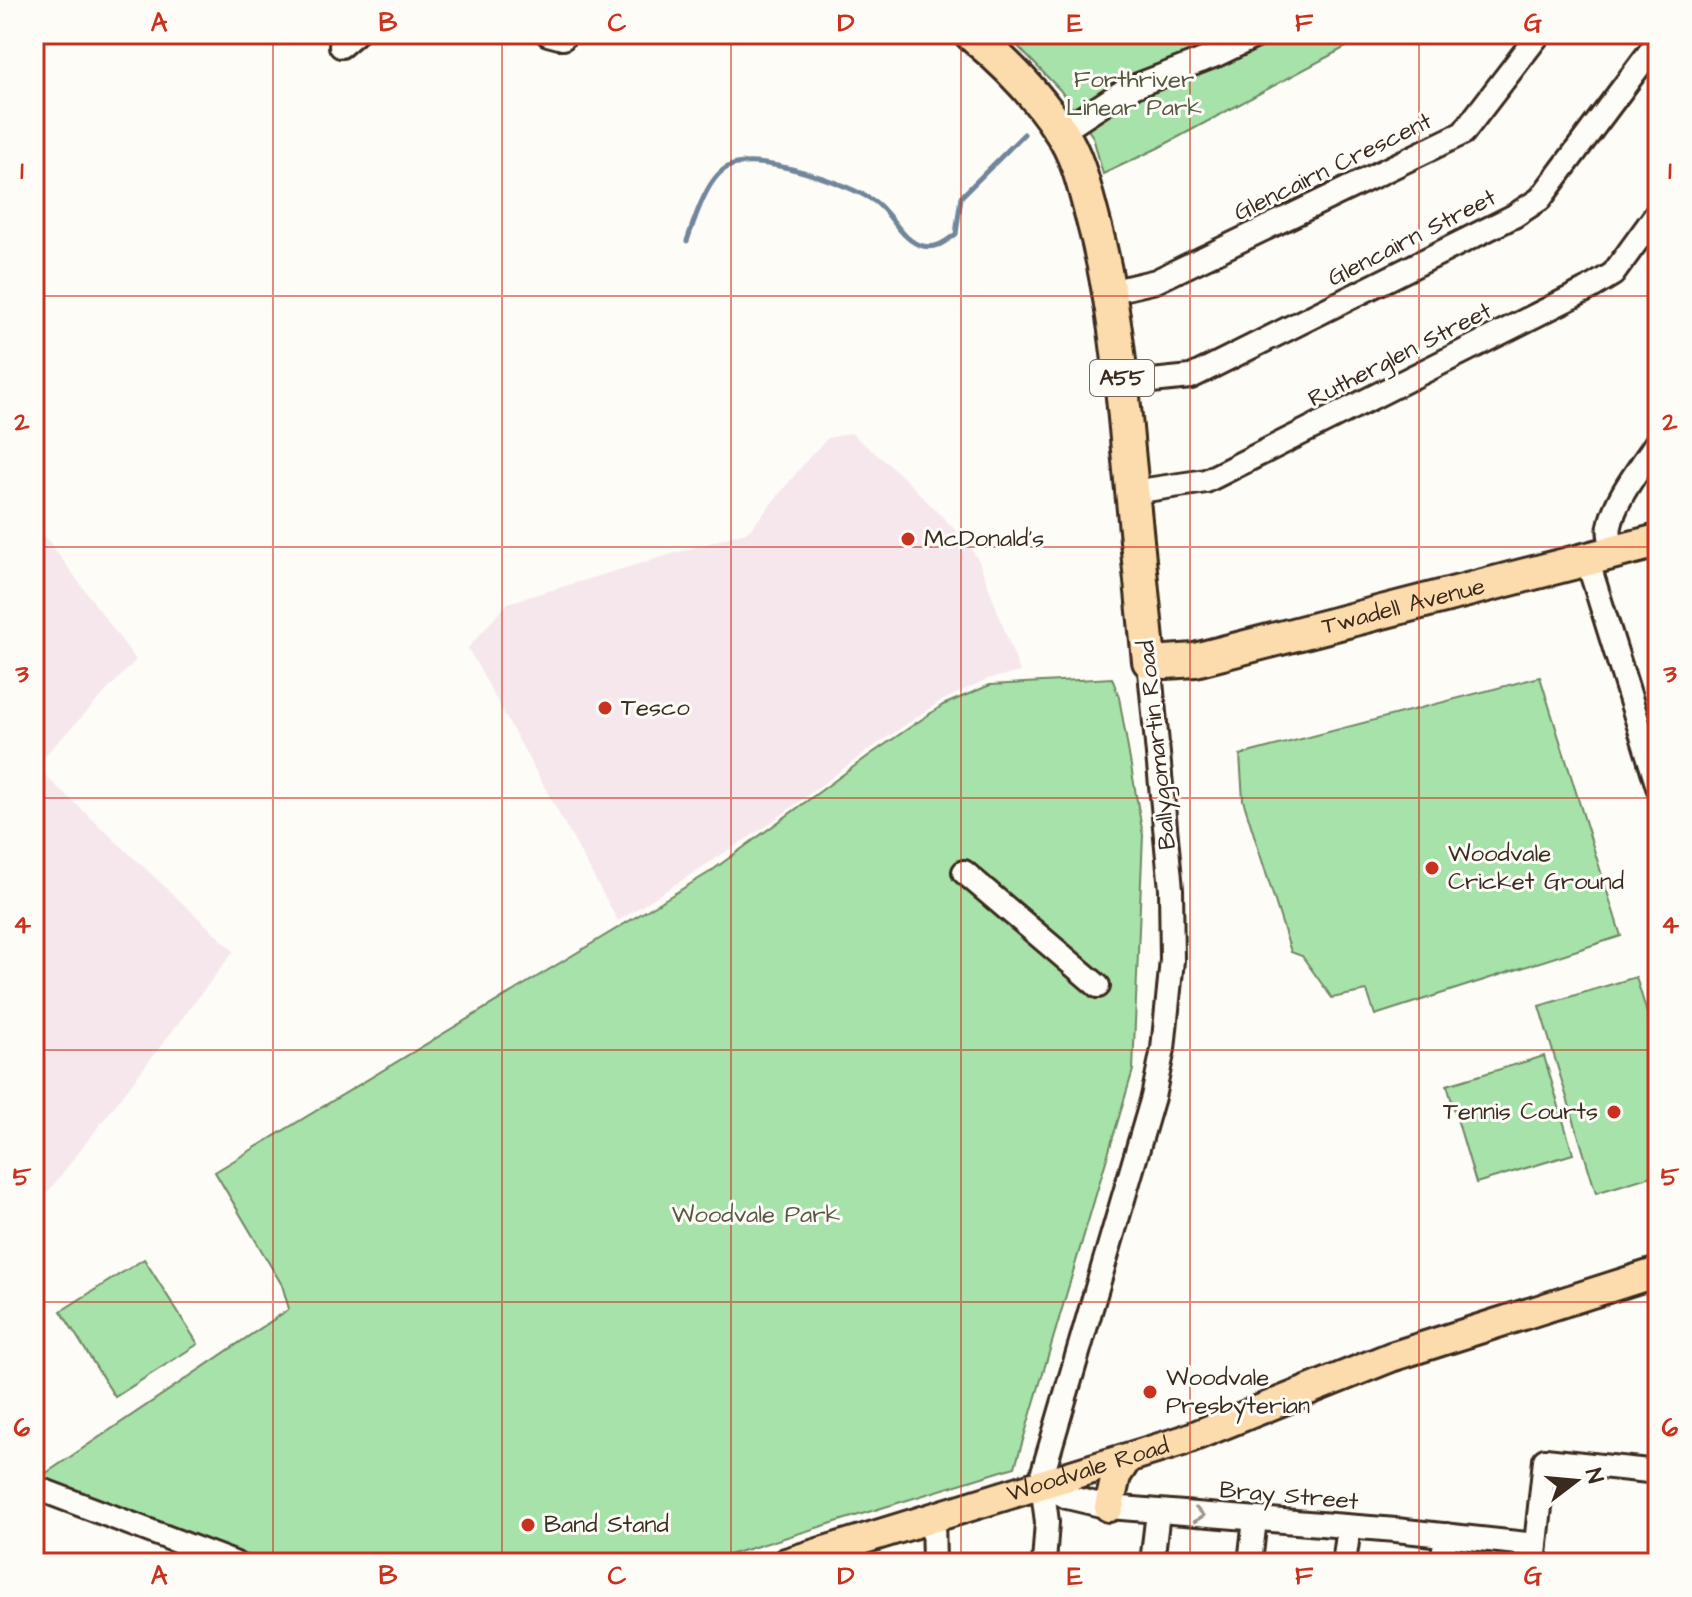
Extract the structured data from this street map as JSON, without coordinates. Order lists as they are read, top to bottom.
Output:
{
  "streets": {
    "highway": ["A55", "Twadell Avenue", "Ballygomartin Road"],
    "main road": ["Woodvale Road"],
    "street": [
      "Glencairn Crescent",
      "Glencairn Street",
      "Rutherglen Street",
      "Bray Street"
    ]
  },
  "crossings": [
    ["Glencairn Crescent", "Ballygomartin Road"],
    ["Glencairn Street", "Ballygomartin Road"],
    ["Rutherglen Street", "Ballygomartin Road"],
    ["Twadell Avenue", "Ballygomartin Road"],
    ["Ballygomartin Road", "Woodvale Road"],
    ["Ballygomartin Road", "Bray Street"],
    ["Woodvale Road", "Bray Street"]
  ],
  "parks": ["Forthriver Linear Park", "Woodvale Park"],
  "places": [
    "McDonald's",
    "Tesco",
    "Woodvale Cricket Ground",
    "Tennis Courts",
    "Woodvale Presbyterian",
    "Band Stand"
  ],
  "north": "right",
  "grid": {
    "columns": [
      "A",
      "B",
      "C",
      "D",
      "E",
      "F",
      "G"
    ],
    "rows": [
      "1",
      "2",
      "3",
      "4",
      "5",
      "6"
    ]
  }
}
